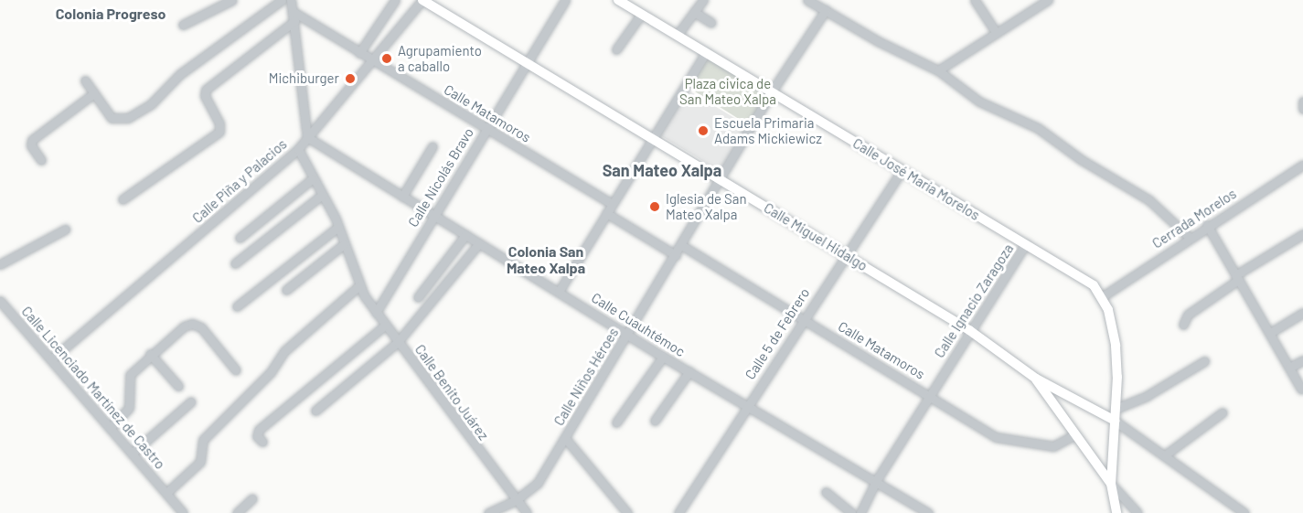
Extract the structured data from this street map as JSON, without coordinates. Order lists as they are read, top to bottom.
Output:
{
  "streets": {
    "main road": ["Calle José María Morelos", "Calle Miguel Hidalgo"],
    "street": [
      "Calle Matamoros",
      "Calle Nicolás Bravo",
      "Calle Piña y Palacios",
      "Cerrada Morelos",
      "Calle Ignacio Zaragoza",
      "Calle Cuauhtémoc",
      "Calle 5 de Febrero",
      "Calle Niños Héroes",
      "Calle Licenciado Martínez de Castro",
      "Calle Benito Juárez"
    ]
  },
  "crossings": [
    ["Calle Matamoros", "Calle Nicolás Bravo"],
    ["Calle Matamoros", "Calle Piña y Palacios"],
    ["Calle Matamoros", "Calle Miguel Hidalgo"],
    ["Calle Matamoros", "Calle Ignacio Zaragoza"],
    ["Calle Matamoros", "Calle 5 de Febrero"],
    ["Calle Matamoros", "Calle Niños Héroes"],
    ["Calle Nicolás Bravo", "Calle Miguel Hidalgo"],
    ["Calle Nicolás Bravo", "Calle Cuauhtémoc"],
    ["Calle Nicolás Bravo", "Calle Benito Juárez"],
    ["Calle José María Morelos", "Cerrada Morelos"],
    ["Calle José María Morelos", "Calle Ignacio Zaragoza"],
    ["Calle José María Morelos", "Calle 5 de Febrero"],
    ["Calle José María Morelos", "Calle Niños Héroes"],
    ["Calle Piña y Palacios", "Calle Miguel Hidalgo"],
    ["Calle Piña y Palacios", "Calle Cuauhtémoc"],
    ["Calle Piña y Palacios", "Calle Licenciado Martínez de Castro"],
    ["Calle Piña y Palacios", "Calle Benito Juárez"],
    ["Calle Miguel Hidalgo", "Calle Ignacio Zaragoza"],
    ["Calle Miguel Hidalgo", "Calle 5 de Febrero"],
    ["Calle Miguel Hidalgo", "Calle Niños Héroes"],
    ["Calle Ignacio Zaragoza", "Calle Cuauhtémoc"],
    ["Calle Cuauhtémoc", "Calle 5 de Febrero"],
    ["Calle Cuauhtémoc", "Calle Niños Héroes"],
    ["Calle Niños Héroes", "Calle Benito Juárez"]
  ],
  "districts": ["Colonia Progreso", "San Mateo Xalpa", "Colonia San Mateo Xalpa"],
  "parks": ["Plaza civica de San Mateo Xalpa"],
  "places": [
    "Agrupamiento a caballo",
    "Michiburger",
    "Escuela Primaria Adams Mickiewicz",
    "Iglesia de San Mateo Xalpa"
  ]
}
